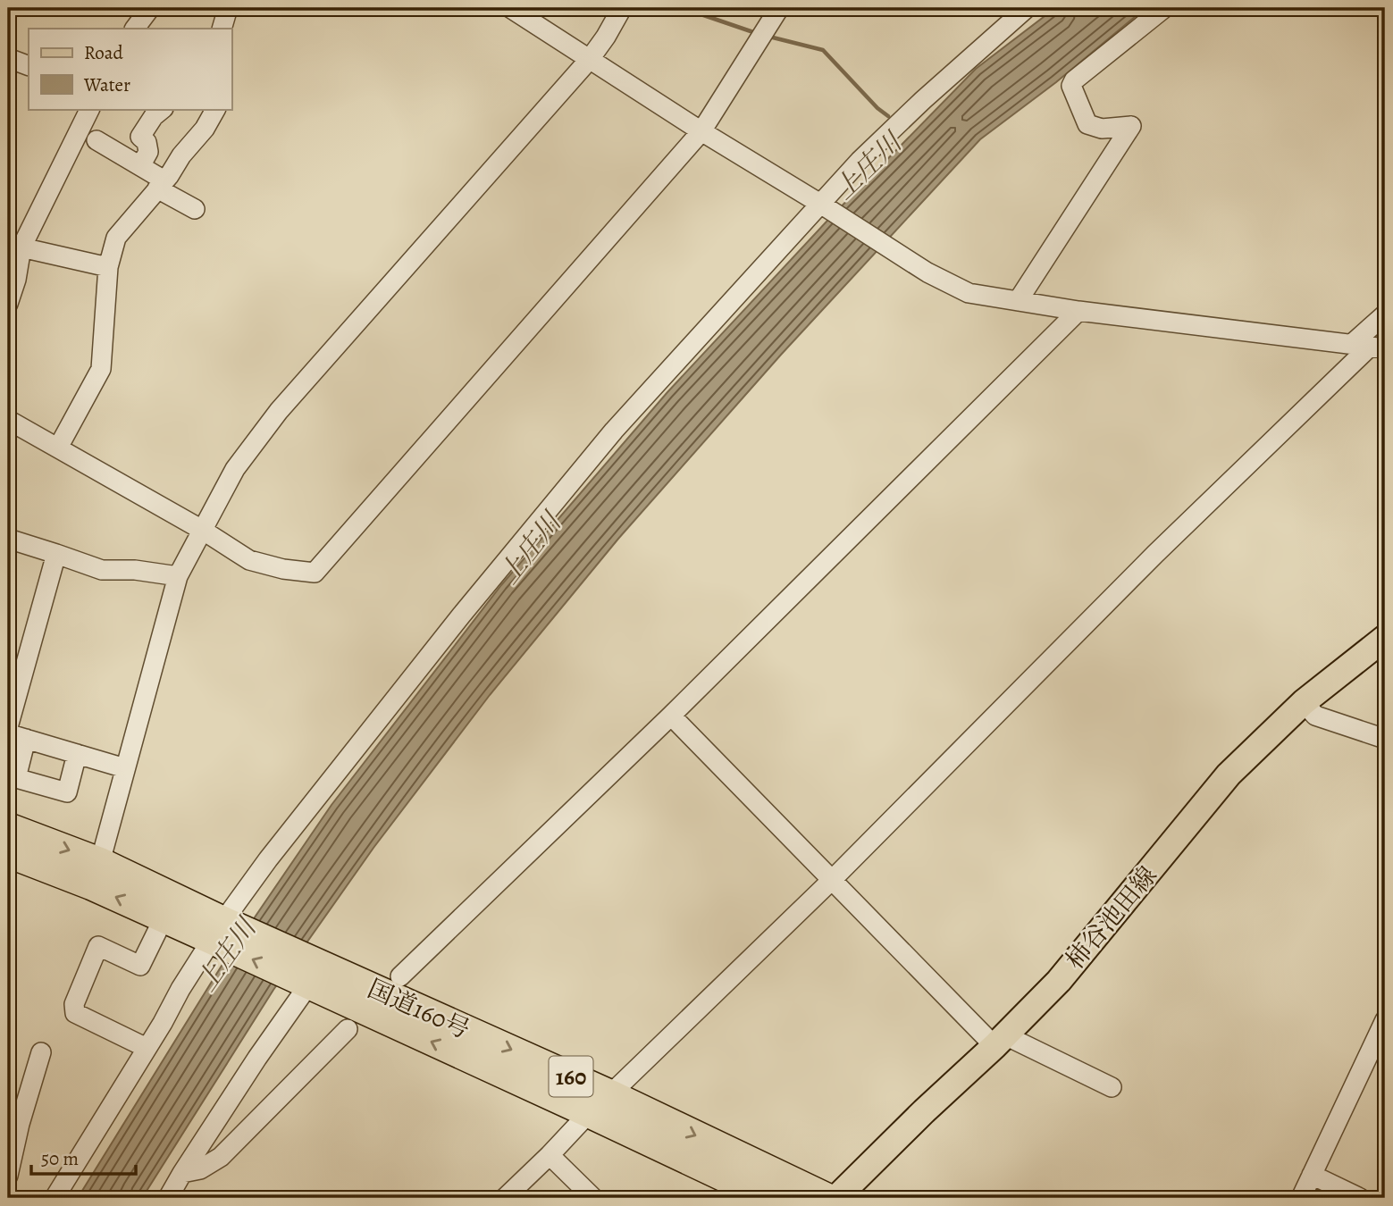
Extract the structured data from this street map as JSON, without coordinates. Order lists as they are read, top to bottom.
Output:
{
  "streets": {
    "highway": ["国道160号", "160"],
    "main road": ["柿谷池田線"]
  },
  "water": ["上庄川"],
  "legend": ["Road", "Water"],
  "scale_bar": "50 m"
}
